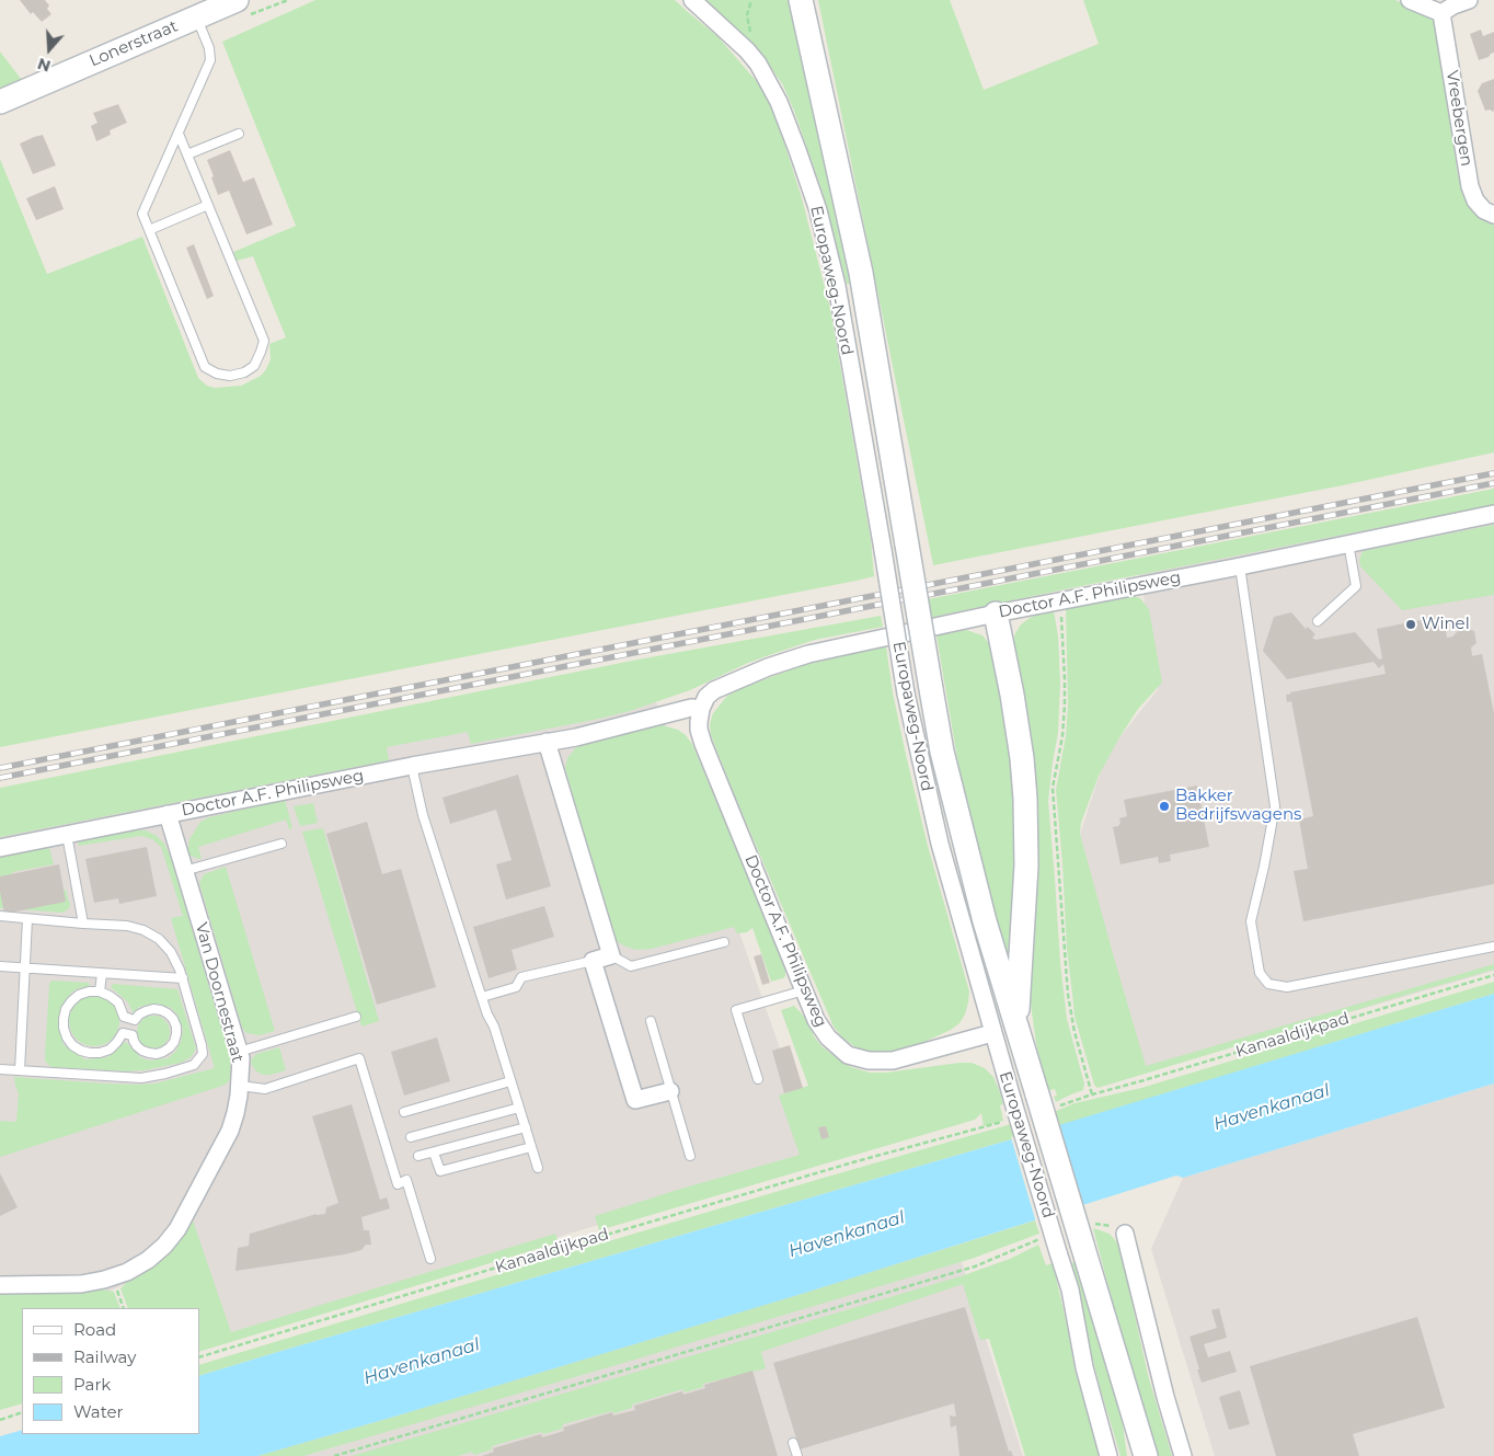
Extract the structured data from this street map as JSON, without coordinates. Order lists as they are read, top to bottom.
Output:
{
  "streets": {
    "main road": ["Lonerstraat", "Europaweg-Noord"],
    "street": ["Vreebergen", "Doctor A.F. Philipsweg", "Van Doornestraat"],
    "path": ["Kanaaldijkpad"]
  },
  "crossings": [
    ["Europaweg-Noord", "Doctor A.F. Philipsweg"],
    ["Doctor A.F. Philipsweg", "Van Doornestraat"]
  ],
  "water": ["Havenkanaal"],
  "places": ["Winel", "Bakker Bedrijfswagens"],
  "legend": [
    "Road",
    "Railway",
    "Park",
    "Water"
  ],
  "north": "bottom"
}
